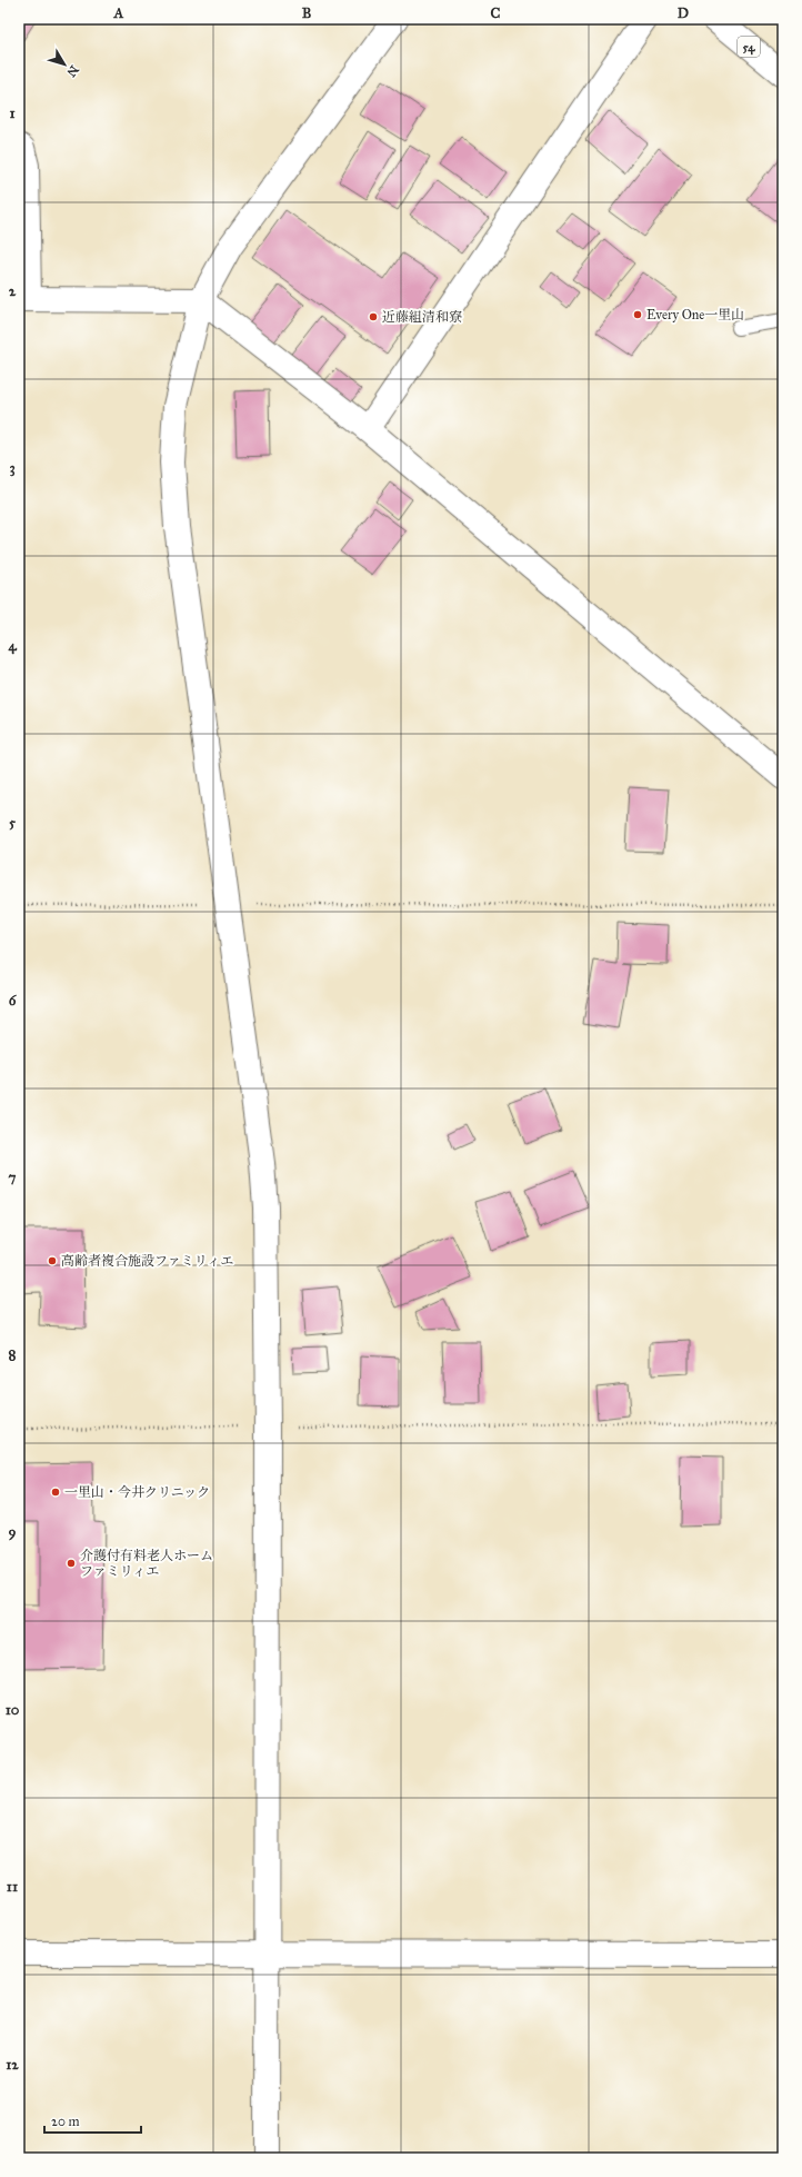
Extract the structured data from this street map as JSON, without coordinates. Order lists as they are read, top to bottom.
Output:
{
  "streets": {
    "street": ["54"]
  },
  "places": [
    "Every One一里山",
    "近藤組清和寮",
    "高齢者複合施設ファミリィエ",
    "一里山・今井クリニック",
    "介護付有料老人ホーム ファミリィエ"
  ],
  "scale_bar": "20 m",
  "north": "bottom right",
  "grid": {
    "columns": [
      "A",
      "B",
      "C",
      "D"
    ],
    "rows": [
      "1",
      "2",
      "3",
      "4",
      "5",
      "6",
      "7",
      "8",
      "9",
      "10",
      "11",
      "12"
    ]
  }
}
